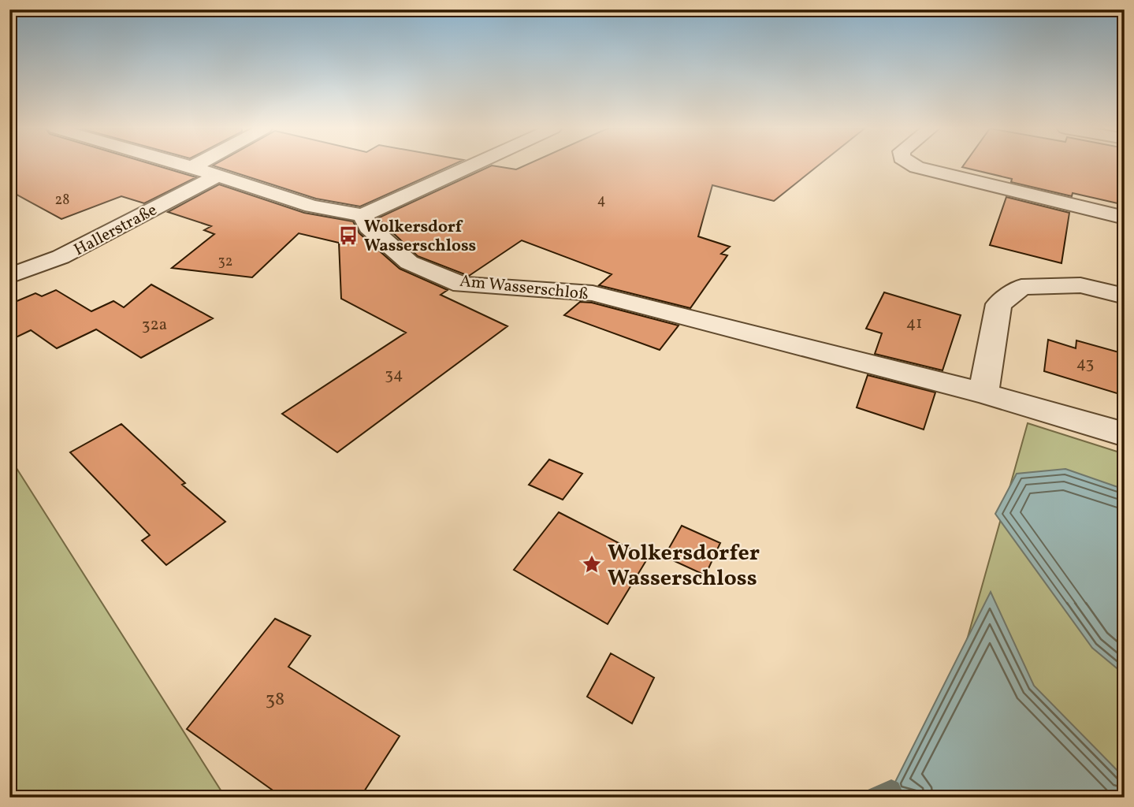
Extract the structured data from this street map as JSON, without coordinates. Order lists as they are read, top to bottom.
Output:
{
  "streets": {
    "street": ["Hallerstraße", "Am Wasserschloß"]
  },
  "places": {
    "bus stop": ["Wolkersdorf Wasserschloss"],
    "place": ["Wolkersdorfer Wasserschloss"]
  },
  "house_numbers": [
    "28",
    "4",
    "32",
    "41",
    "32a",
    "43",
    "34",
    "38"
  ]
}
